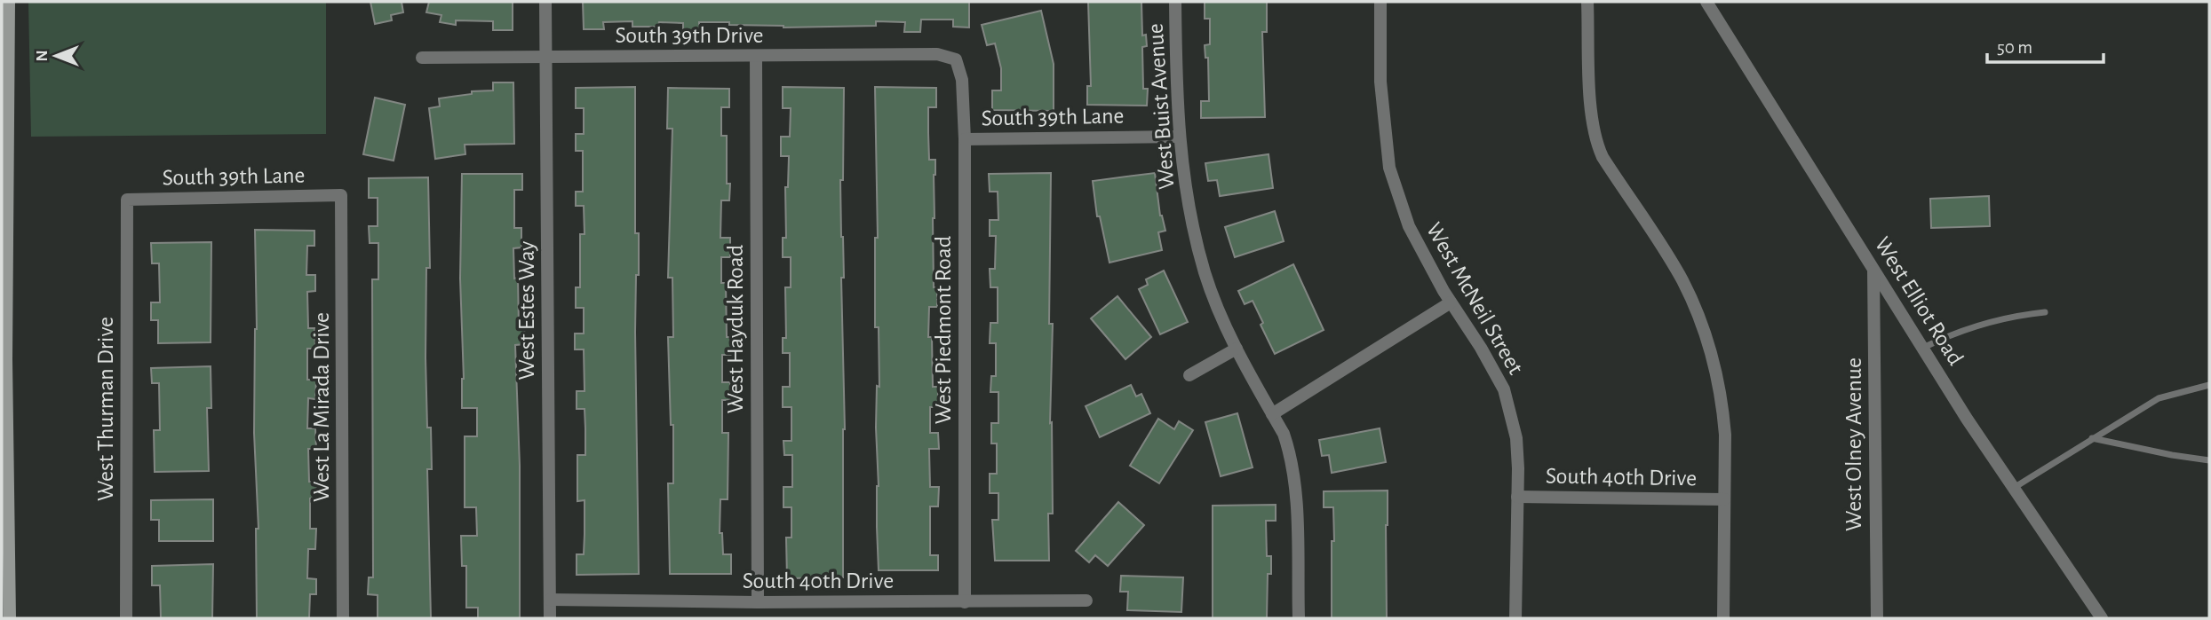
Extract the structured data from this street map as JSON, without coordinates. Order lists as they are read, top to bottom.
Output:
{
  "streets": {
    "street": [
      "South 39th Drive",
      "West Buist Avenue",
      "South 39th Lane",
      "West McNeil Street",
      "West Elliot Road",
      "West Estes Way",
      "West Hayduk Road",
      "West Piedmont Road",
      "West La Mirada Drive",
      "West Thurman Drive",
      "West Olney Avenue",
      "South 40th Drive"
    ]
  },
  "crossings": [
    ["South 39th Drive", "West Estes Way"],
    ["South 39th Drive", "West Hayduk Road"],
    ["South 39th Drive", "West Piedmont Road"],
    ["West Buist Avenue", "South 39th Lane"],
    ["South 39th Lane", "West Piedmont Road"],
    ["South 39th Lane", "West La Mirada Drive"],
    ["South 39th Lane", "West Thurman Drive"],
    ["West McNeil Street", "South 40th Drive"],
    ["West Elliot Road", "West Olney Avenue"],
    ["West Estes Way", "South 40th Drive"],
    ["West Hayduk Road", "South 40th Drive"],
    ["West Piedmont Road", "South 40th Drive"]
  ],
  "scale_bar": "50 m",
  "north": "left"
}
